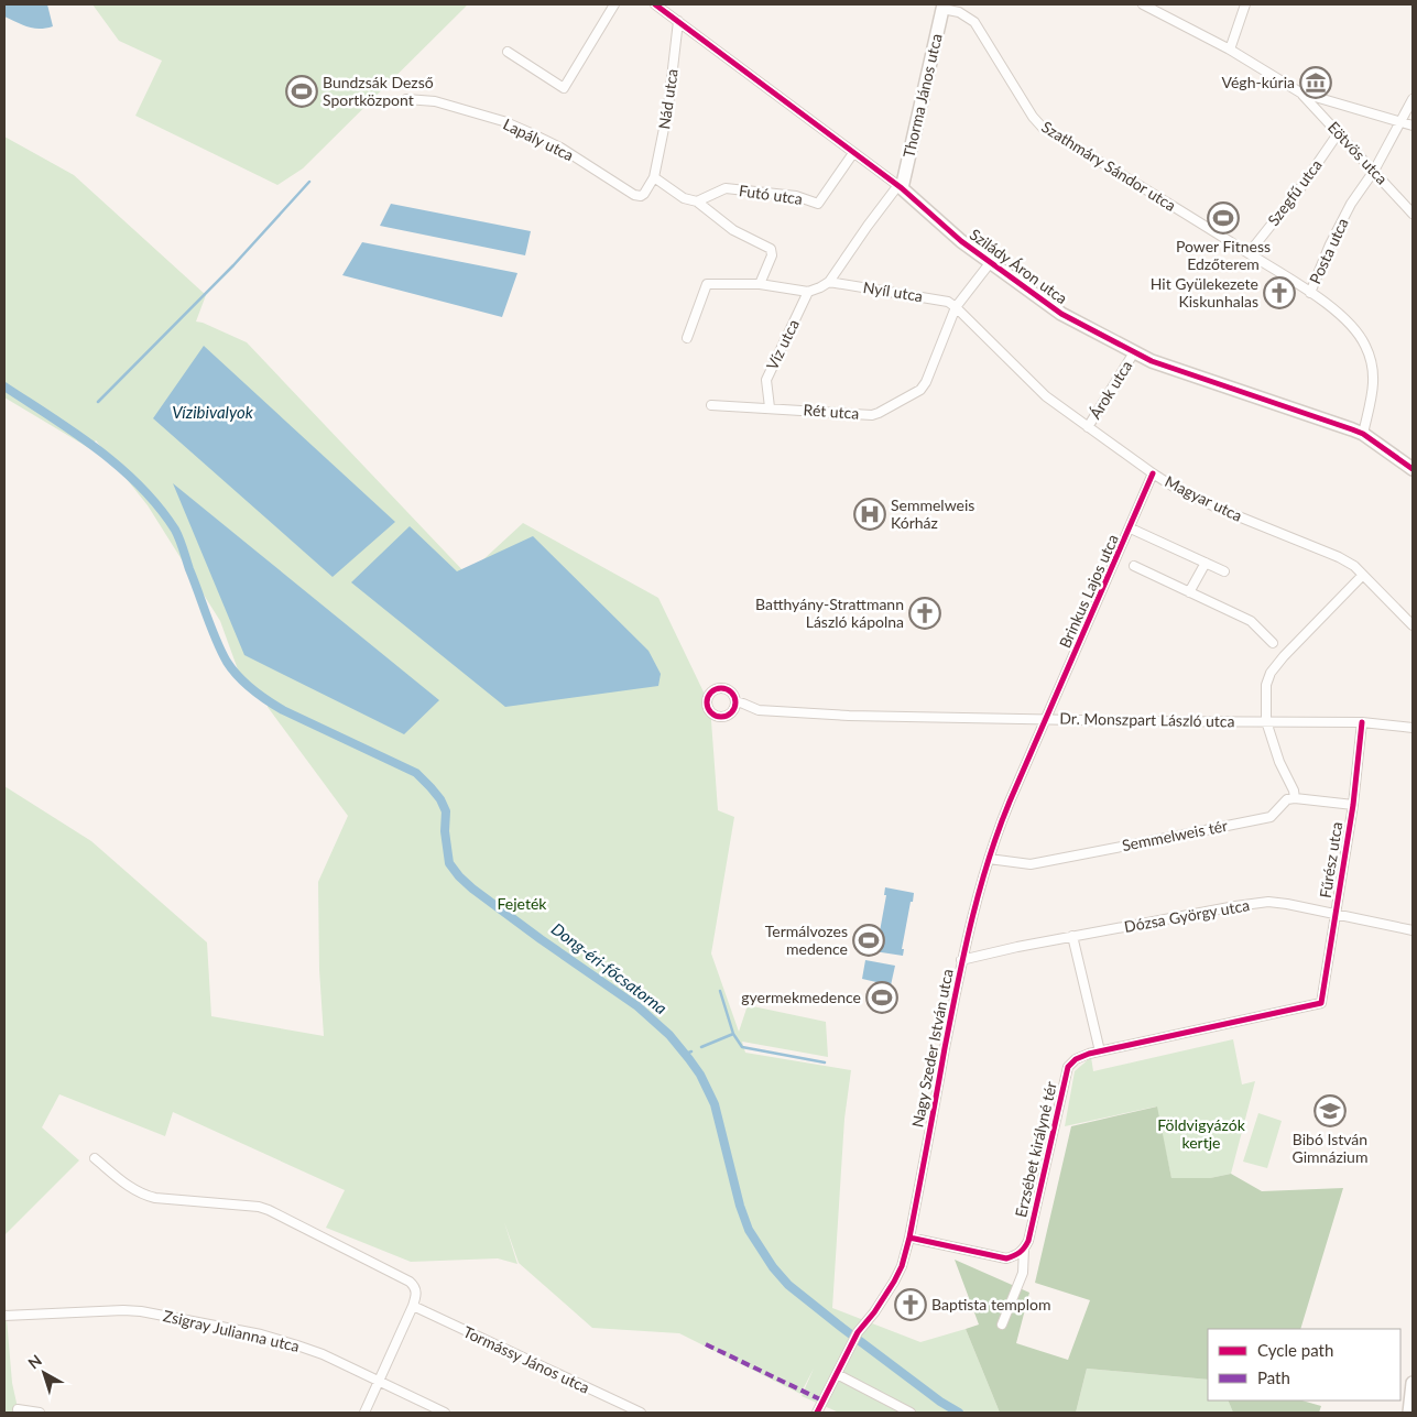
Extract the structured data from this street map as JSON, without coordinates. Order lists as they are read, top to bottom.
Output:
{
  "streets": {
    "street": [
      "Thorma János utca",
      "Nád utca",
      "Lapály utca",
      "Eötvös utca",
      "Szathmáry Sándor utca",
      "Szegfű utca",
      "Futó utca",
      "Posta utca",
      "Szilády Áron utca",
      "Nyíl utca",
      "Víz utca",
      "Árok utca",
      "Rét utca",
      "Magyar utca",
      "Brinkus Lajos utca",
      "Dr. Monszpart László utca",
      "Semmelweis tér",
      "Fűrész utca",
      "Dózsa György utca",
      "Nagy Szeder István utca",
      "Erzsébet királyné tér",
      "Zsigray Julianna utca",
      "Tormássy János utca"
    ]
  },
  "crossings": [
    ["Thorma János utca", "Szathmáry Sándor utca"],
    ["Thorma János utca", "Szilády Áron utca"],
    ["Nád utca", "Lapály utca"],
    ["Nád utca", "Szilády Áron utca"],
    ["Eötvös utca", "Szegfű utca"],
    ["Eötvös utca", "Posta utca"],
    ["Szathmáry Sándor utca", "Szegfű utca"],
    ["Szathmáry Sándor utca", "Posta utca"],
    ["Futó utca", "Szilády Áron utca"],
    ["Posta utca", "Szilády Áron utca"],
    ["Szilády Áron utca", "Árok utca"],
    ["Nyíl utca", "Rét utca"],
    ["Nyíl utca", "Magyar utca"],
    ["Víz utca", "Rét utca"],
    ["Árok utca", "Magyar utca"],
    ["Rét utca", "Magyar utca"],
    ["Magyar utca", "Brinkus Lajos utca"],
    ["Brinkus Lajos utca", "Dr. Monszpart László utca"],
    ["Brinkus Lajos utca", "Nagy Szeder István utca"],
    ["Dr. Monszpart László utca", "Fűrész utca"],
    ["Dr. Monszpart László utca", "Nagy Szeder István utca"],
    ["Semmelweis tér", "Nagy Szeder István utca"],
    ["Fűrész utca", "Dózsa György utca"],
    ["Fűrész utca", "Erzsébet királyné tér"],
    ["Dózsa György utca", "Nagy Szeder István utca"]
  ],
  "water": ["Vízibivalyok", "Dong-éri-főcsatorna"],
  "parks": ["Fejeték", "Földvigyázók kertje"],
  "places": {
    "museum": ["Végh-kúria"],
    "sports": [
      "Bundzsák Dezső Sportközpont",
      "Power Fitness Edzőterem",
      "Termálvozes medence",
      "gyermekmedence"
    ],
    "church": ["Hit Gyülekezete Kiskunhalas", "Batthyány-Strattmann László kápolna", "Baptista templom"],
    "hospital": ["Semmelweis Kórház"],
    "school or university": ["Bibó István Gimnázium"]
  },
  "legend": ["Cycle path", "Path"],
  "north": "top left"
}
